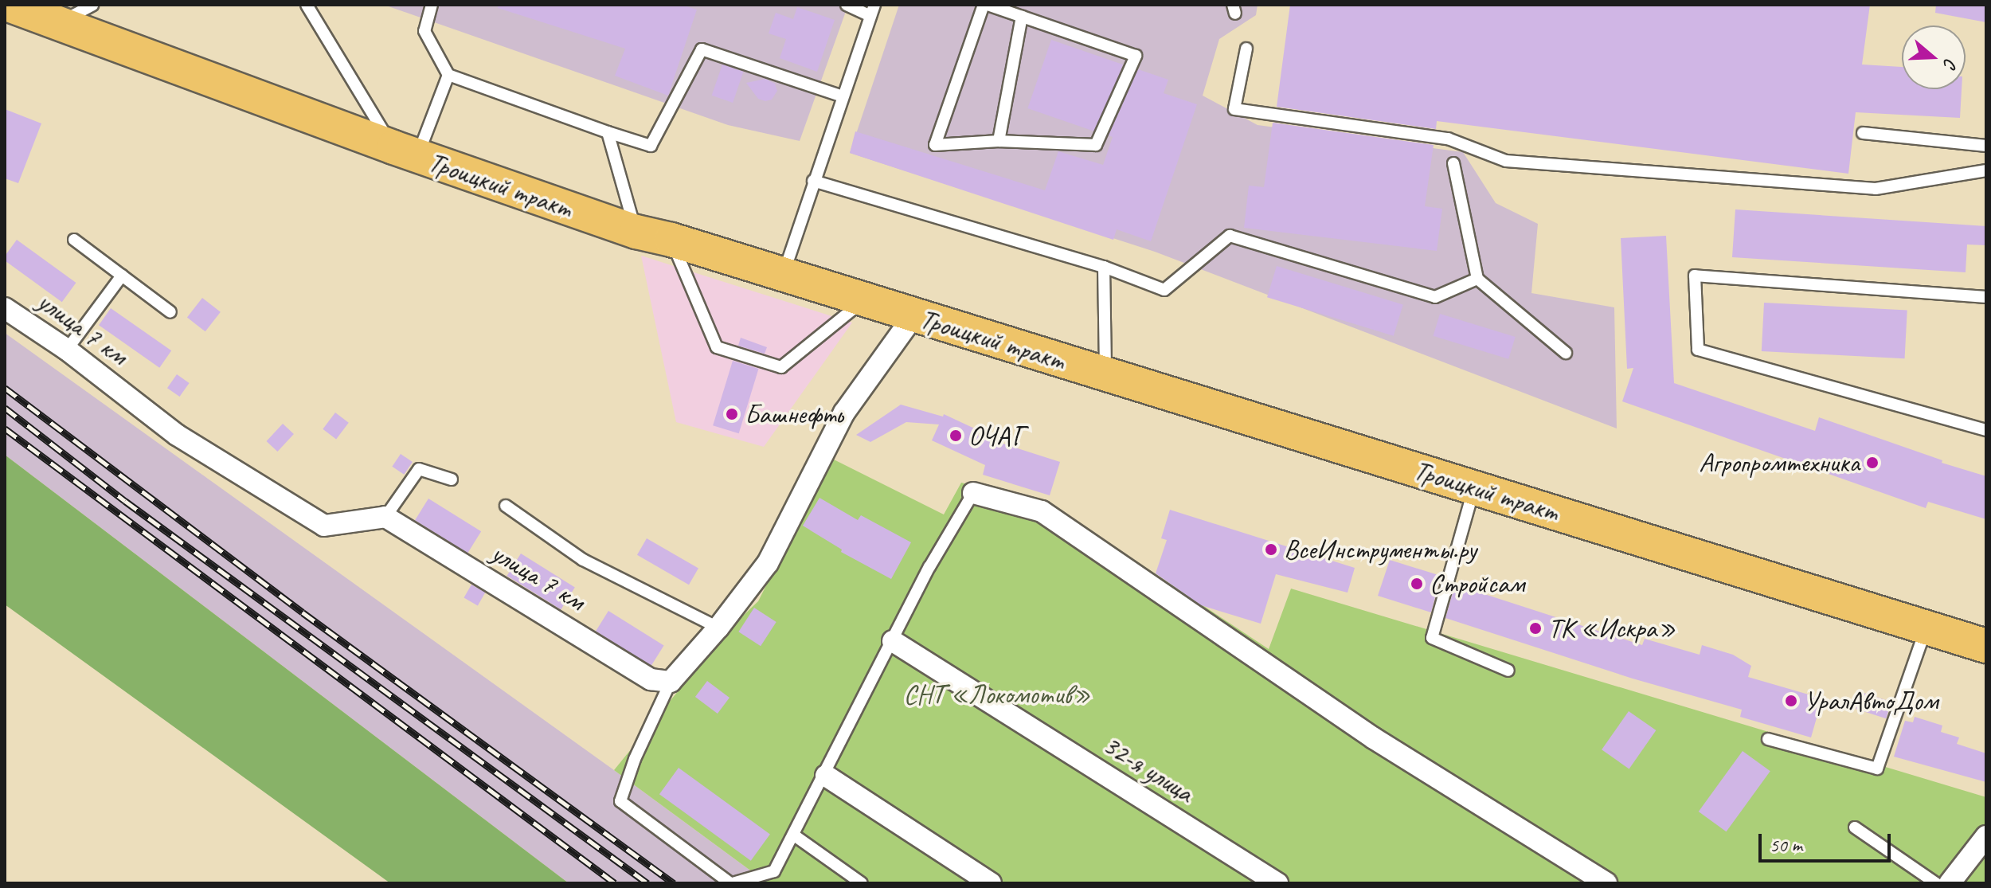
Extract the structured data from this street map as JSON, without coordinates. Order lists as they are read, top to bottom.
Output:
{
  "streets": {
    "main road": ["Троицкий тракт"],
    "street": ["улица 7 км", "32-я улица"]
  },
  "parks": ["СНТ «Локомотив»"],
  "places": [
    "Башнефть",
    "ОЧАГ",
    "Агропромтехника",
    "ВсеИнструменты.ру",
    "Стройсам",
    "ТК «Искра»",
    "УралАвтоДом"
  ],
  "scale_bar": "50 m",
  "north": "right"
}
